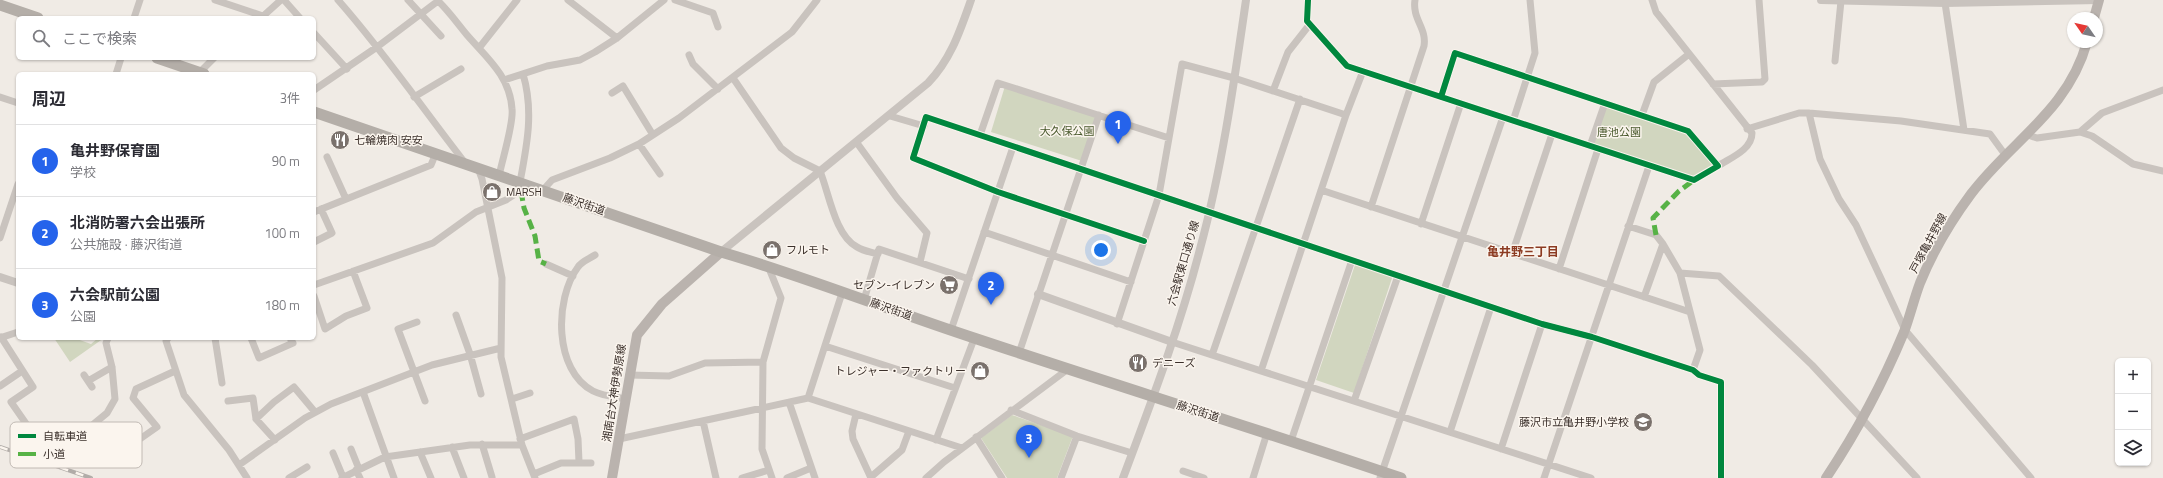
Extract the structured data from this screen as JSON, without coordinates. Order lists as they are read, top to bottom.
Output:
{
  "streets": {
    "highway": ["藤沢街道"],
    "main road": ["戸塚亀井野線", "湘南台大神伊勢原線"],
    "street": ["六会駅東口通り線"]
  },
  "crossings": [
    ["藤沢街道", "六会駅東口通り線"],
    ["藤沢街道", "湘南台大神伊勢原線"]
  ],
  "districts": ["亀井野三丁目"],
  "parks": ["大久保公園", "唐池公園"],
  "places": {
    "restaurant": ["七輪焼肉 安安", "デニーズ"],
    "shop": ["MARSH", "フルモト", "トレジャー・ファクトリー"],
    "supermarket": ["セブン-イレブン"],
    "school or university": ["藤沢市立亀井野小学校"]
  },
  "legend": ["自転車道", "小道"],
  "north": "top left",
  "page": {
    "search": "ここで検索",
    "heading": ["周辺", "3件"],
    "pins": ["1", "2", "3"],
    "list": [
      {
        "mark": "1",
        "name": "亀井野保育園",
        "note": "学校",
        "value": "90 m"
      },
      {
        "mark": "2",
        "name": "北消防署六会出張所",
        "note": "公共施設 · 藤沢街道",
        "value": "100 m"
      },
      {
        "mark": "3",
        "name": "六会駅前公園",
        "note": "公園",
        "value": "180 m"
      }
    ],
    "map_buttons": ["+", "−"]
  }
}
